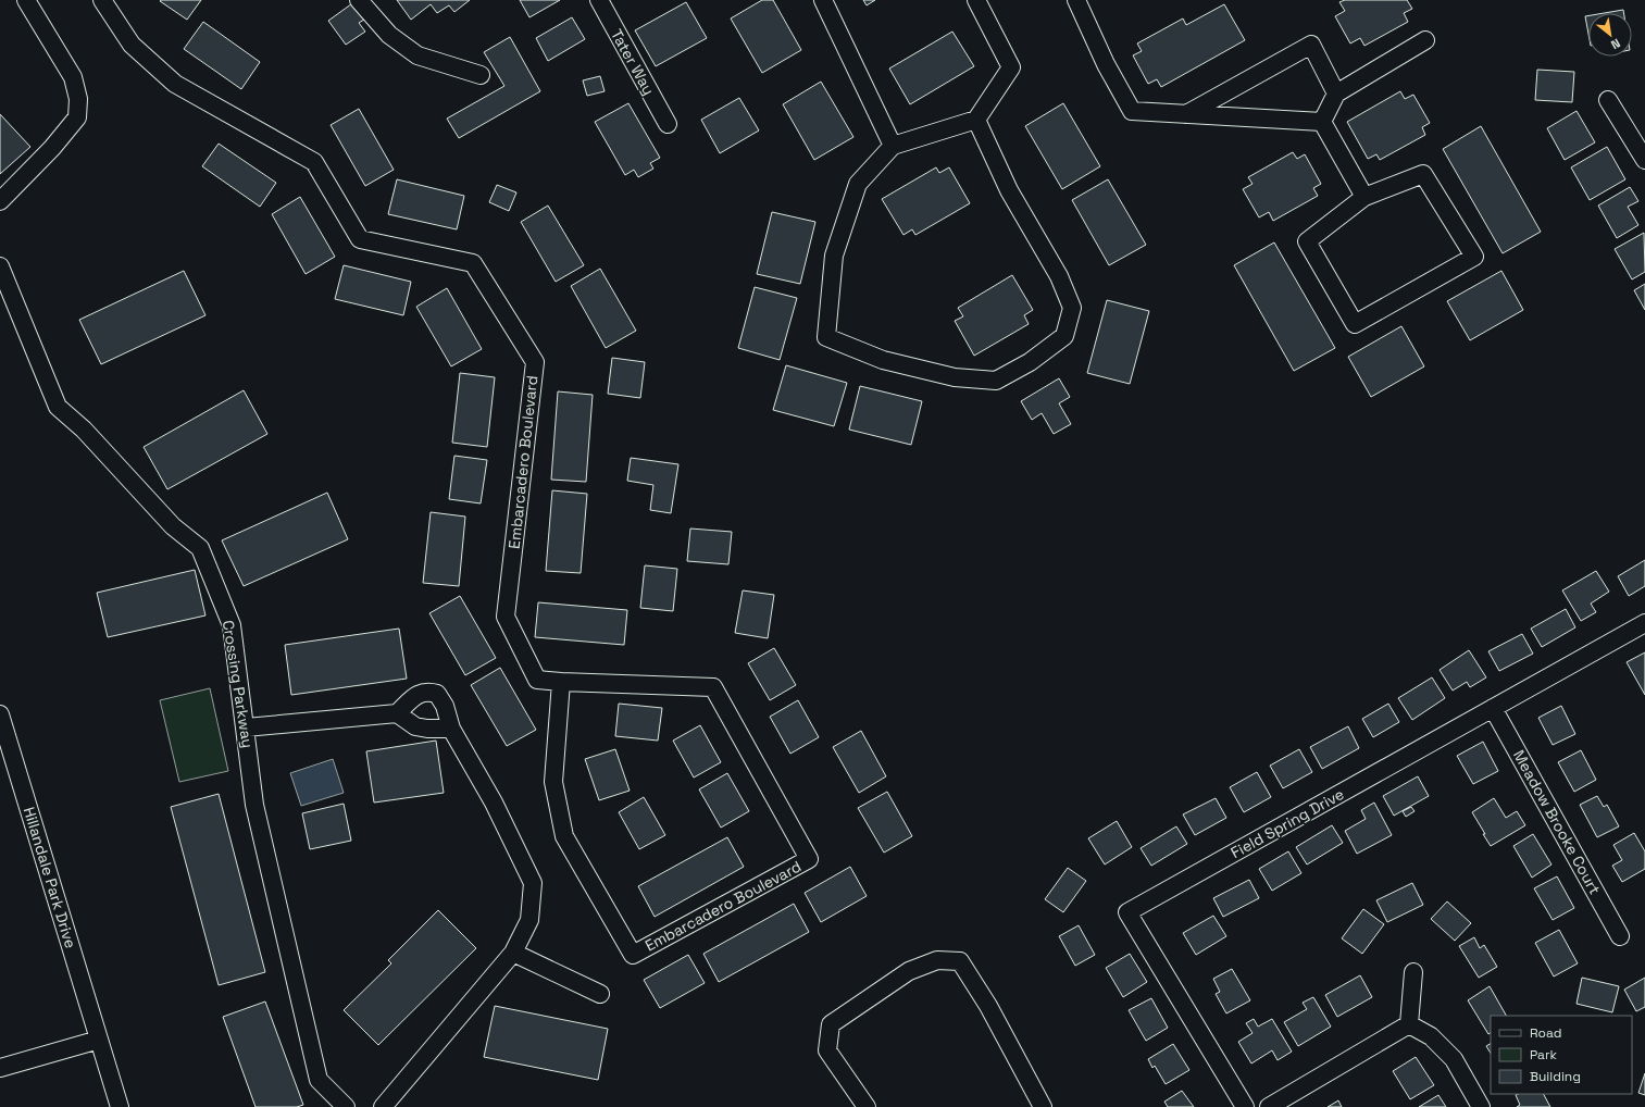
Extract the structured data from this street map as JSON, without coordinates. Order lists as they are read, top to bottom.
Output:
{
  "streets": {
    "street": [
      "Tater Way",
      "Embarcadero Boulevard",
      "Crossing Parkway",
      "Meadow Brooke Court",
      "Field Spring Drive",
      "Hillandale Park Drive"
    ]
  },
  "crossings": [
    ["Meadow Brooke Court", "Field Spring Drive"]
  ],
  "legend": ["Road", "Park", "Building"],
  "north": "bottom right"
}
